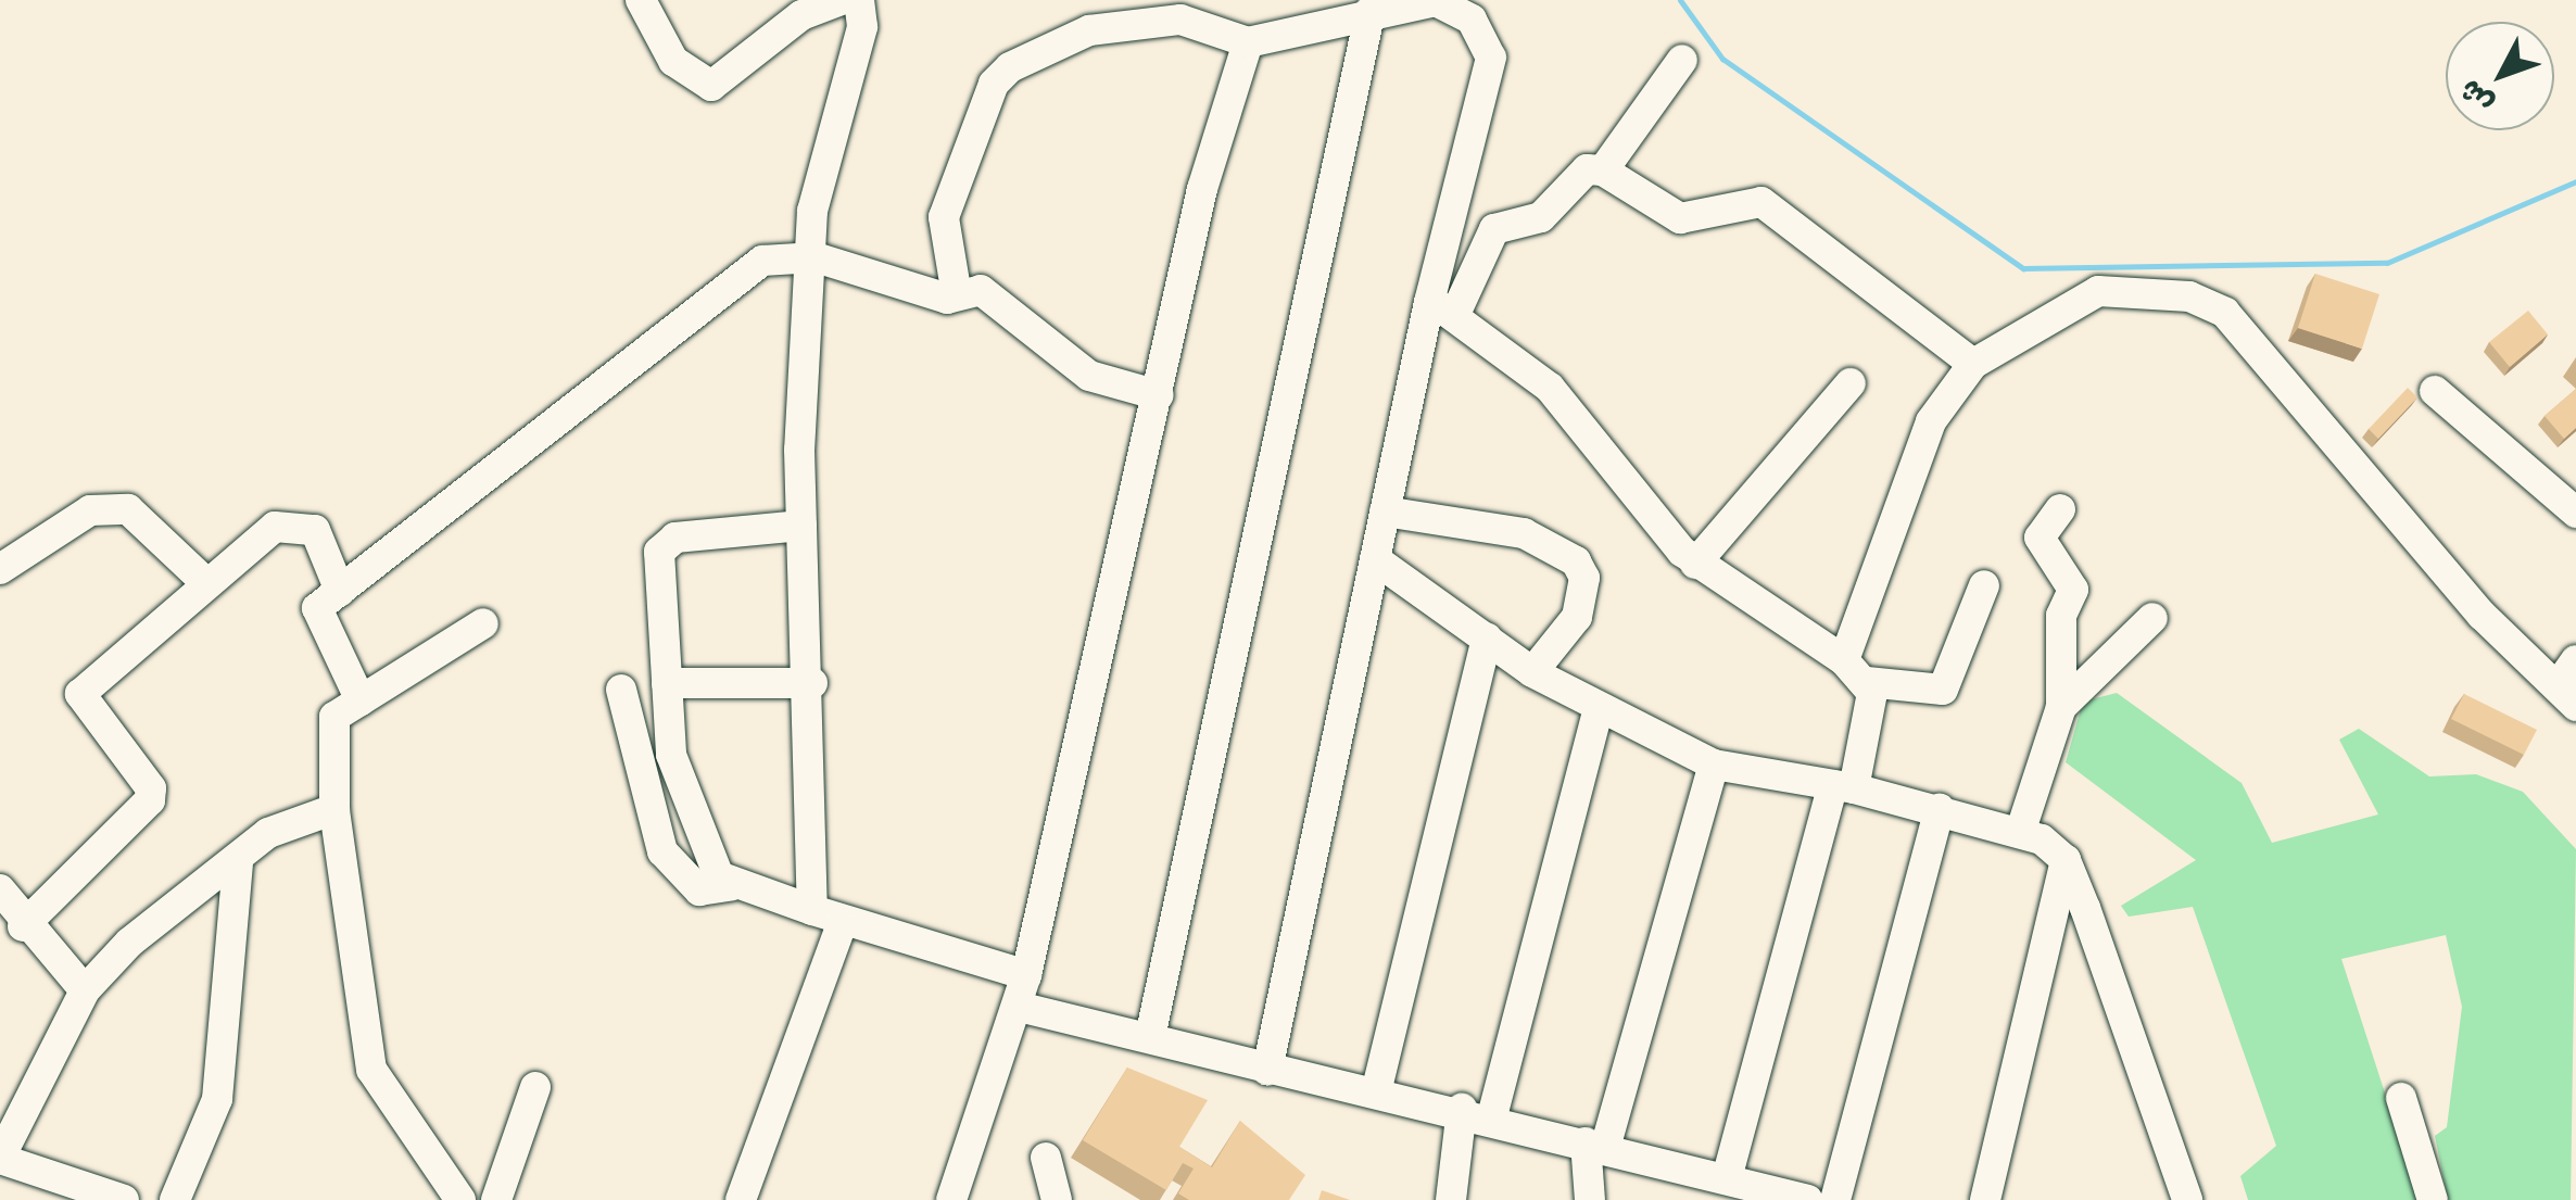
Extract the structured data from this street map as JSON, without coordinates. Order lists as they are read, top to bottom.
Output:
{
  "north": "bottom left"
}
